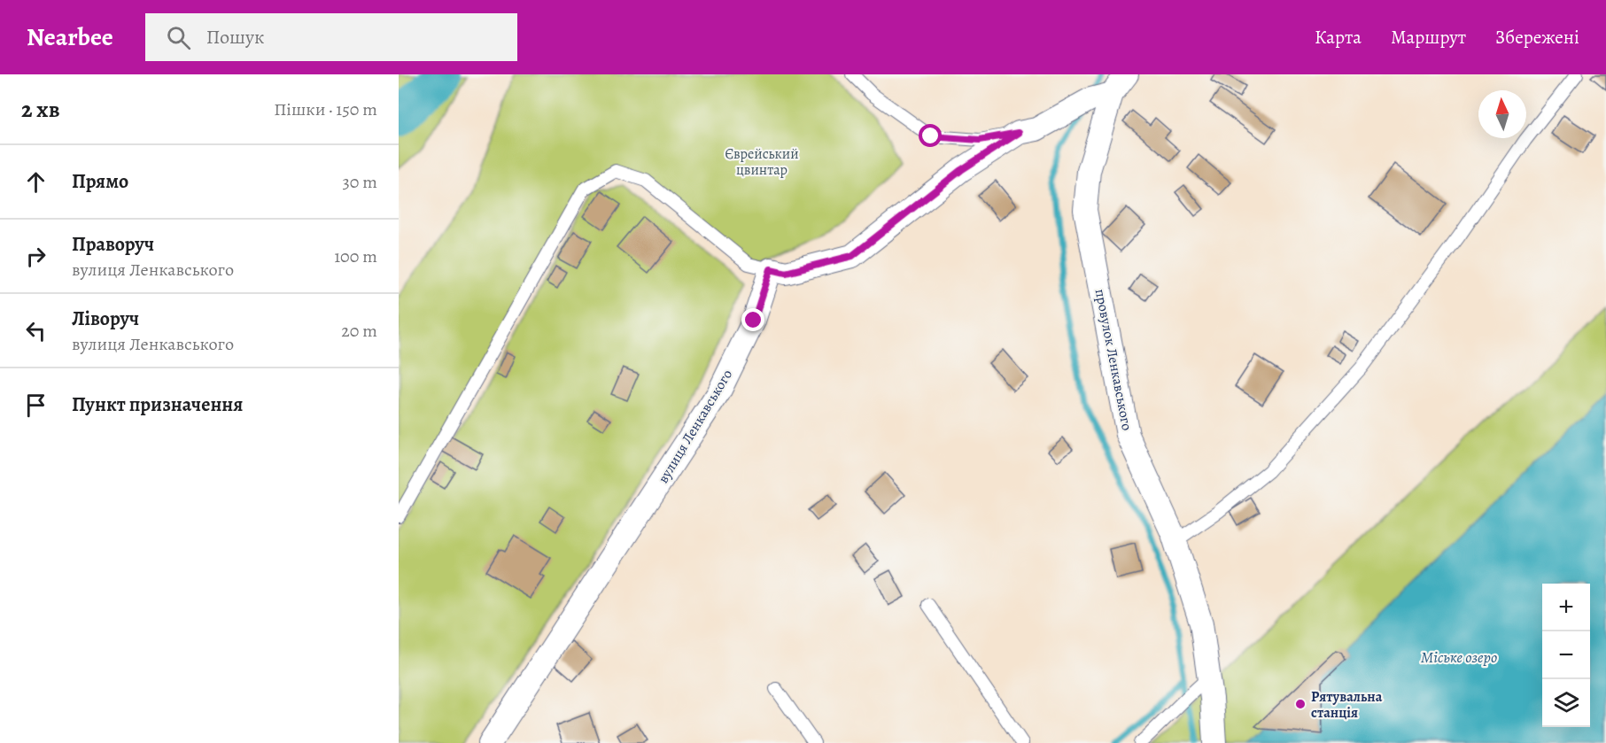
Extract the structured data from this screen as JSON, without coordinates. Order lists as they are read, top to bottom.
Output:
{
  "streets": {
    "street": ["провулок Ленкавського", "вулиця Ленкавського"]
  },
  "water": ["Міське озеро"],
  "parks": ["Єврейський цвинтар"],
  "places": ["Рятувальна станція"],
  "north": "top",
  "page": {
    "header": "Nearbee",
    "search": "Пошук",
    "nav": ["Карта", "Маршрут", "Збережені"],
    "heading": ["2 хв", "Пішки · 150 m"],
    "list": [
      ["Прямо", "30 m"],
      ["Праворуч", "вулиця Ленкавського", "100 m"],
      ["Ліворуч", "вулиця Ленкавського", "20 m"],
      "Пункт призначення"
    ],
    "map_buttons": ["+", "−"]
  }
}
